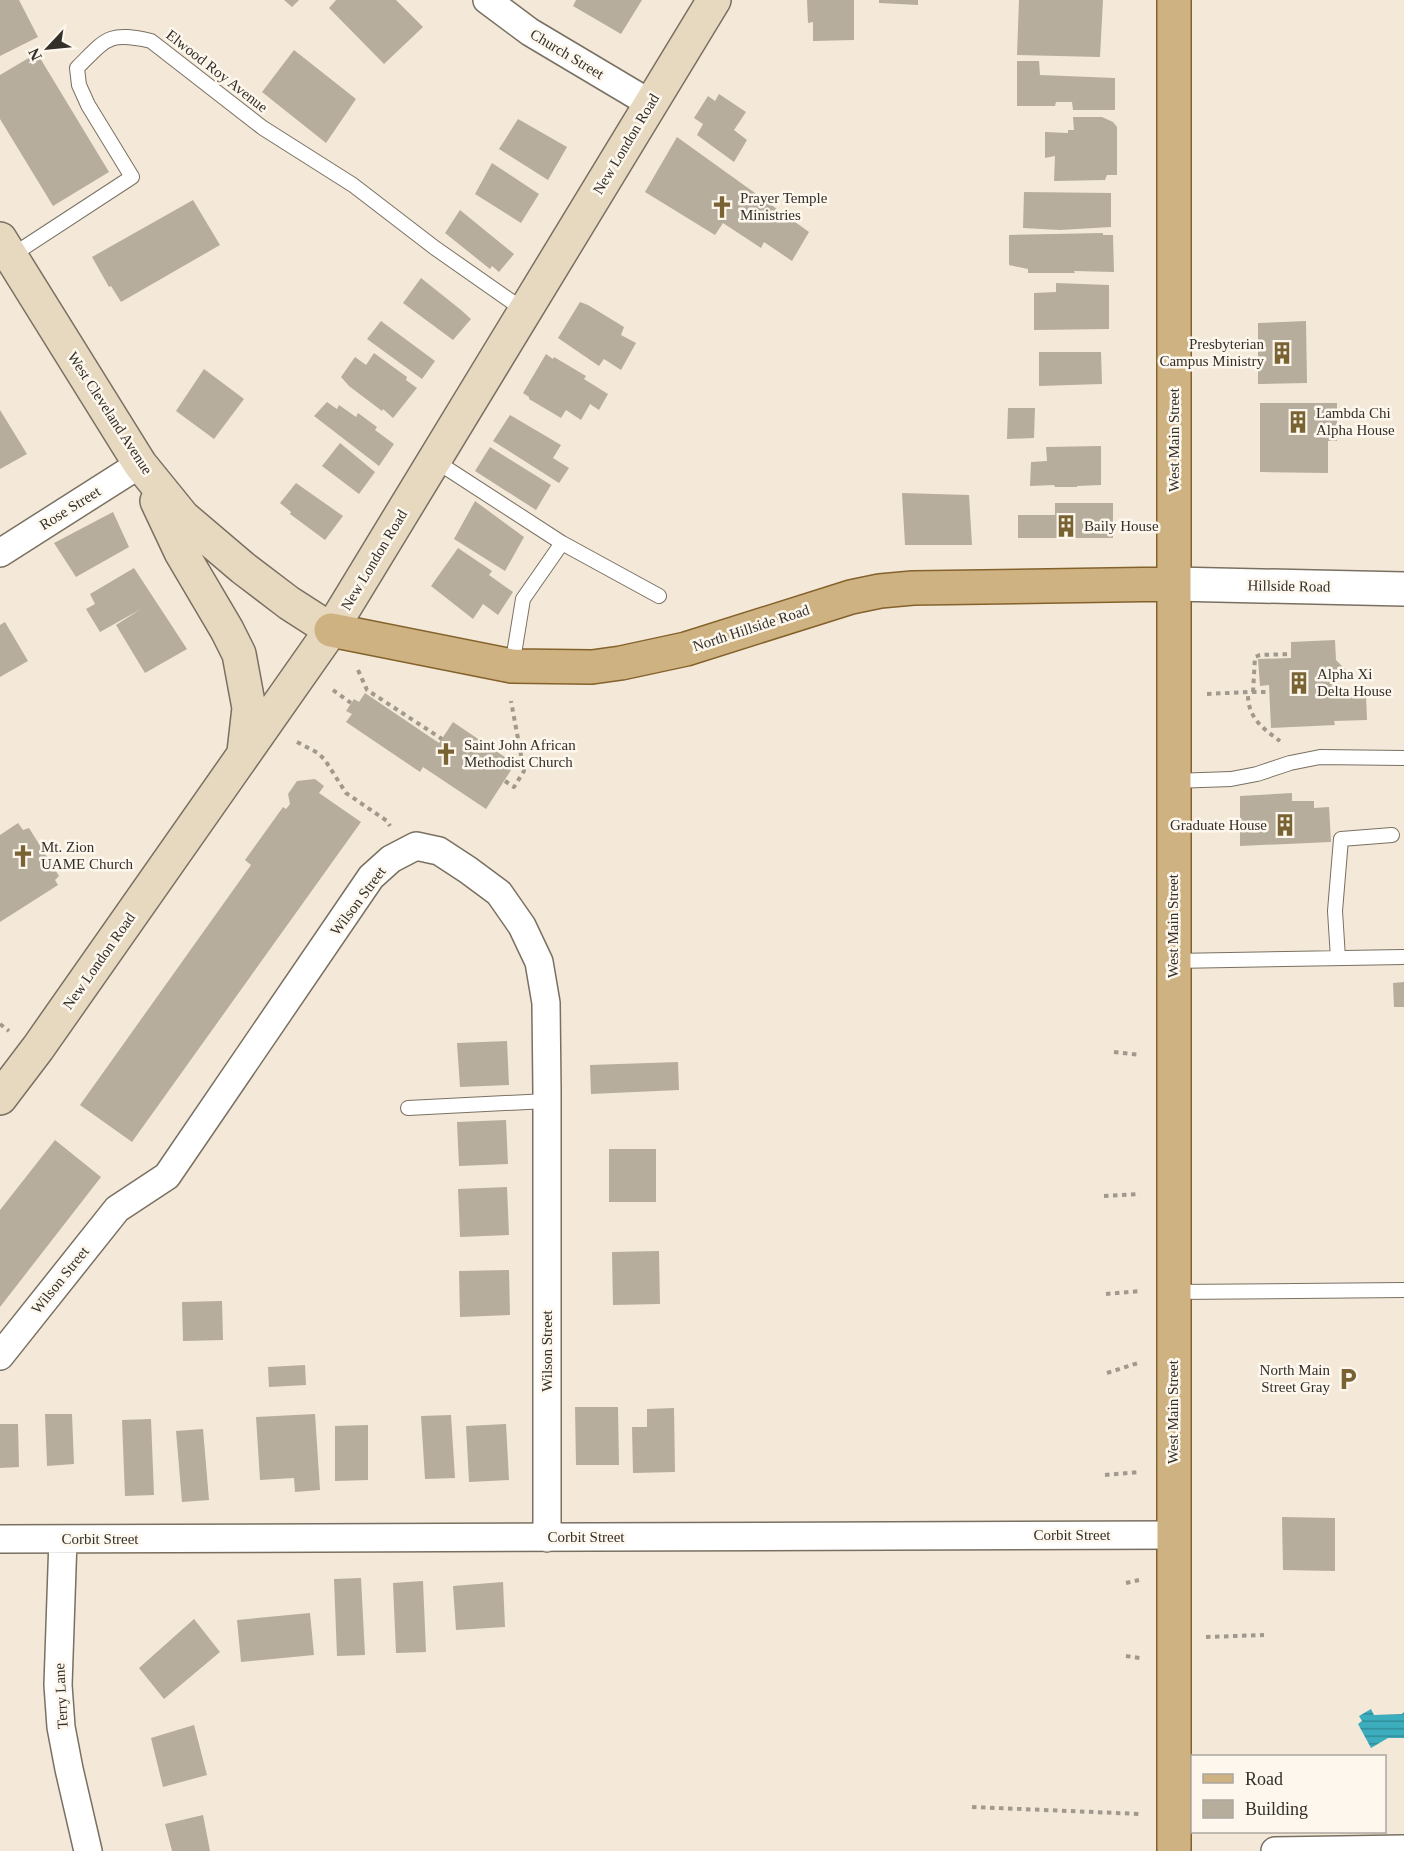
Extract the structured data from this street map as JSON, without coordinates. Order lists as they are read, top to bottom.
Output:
{
  "streets": {
    "main road": [
      "New London Road",
      "West Cleveland Avenue",
      "West Main Street",
      "North Hillside Road"
    ],
    "street": [
      "Church Street",
      "Rose Street",
      "Hillside Road",
      "Wilson Street",
      "Corbit Street",
      "Terry Lane"
    ],
    "lane": ["Elwood Roy Avenue"]
  },
  "crossings": [
    ["Church Street", "New London Road"],
    ["Elwood Roy Avenue", "New London Road"],
    ["Elwood Roy Avenue", "West Cleveland Avenue"],
    ["New London Road", "West Cleveland Avenue"],
    ["New London Road", "North Hillside Road"],
    ["West Cleveland Avenue", "Rose Street"],
    ["West Cleveland Avenue", "North Hillside Road"],
    ["West Main Street", "Hillside Road"],
    ["West Main Street", "North Hillside Road"],
    ["West Main Street", "Corbit Street"],
    ["Hillside Road", "North Hillside Road"],
    ["Wilson Street", "Corbit Street"],
    ["Corbit Street", "Terry Lane"]
  ],
  "places": {
    "church": ["Prayer Temple Ministries", "Saint John African Methodist Church", "Mt. Zion UAME Church"],
    "building": [
      "Presbyterian Campus Ministry",
      "Lambda Chi Alpha House",
      "Baily House",
      "Alpha Xi Delta House",
      "Graduate House"
    ],
    "parking": ["North Main Street Gray"]
  },
  "legend": ["Road", "Building"],
  "north": "bottom left"
}
